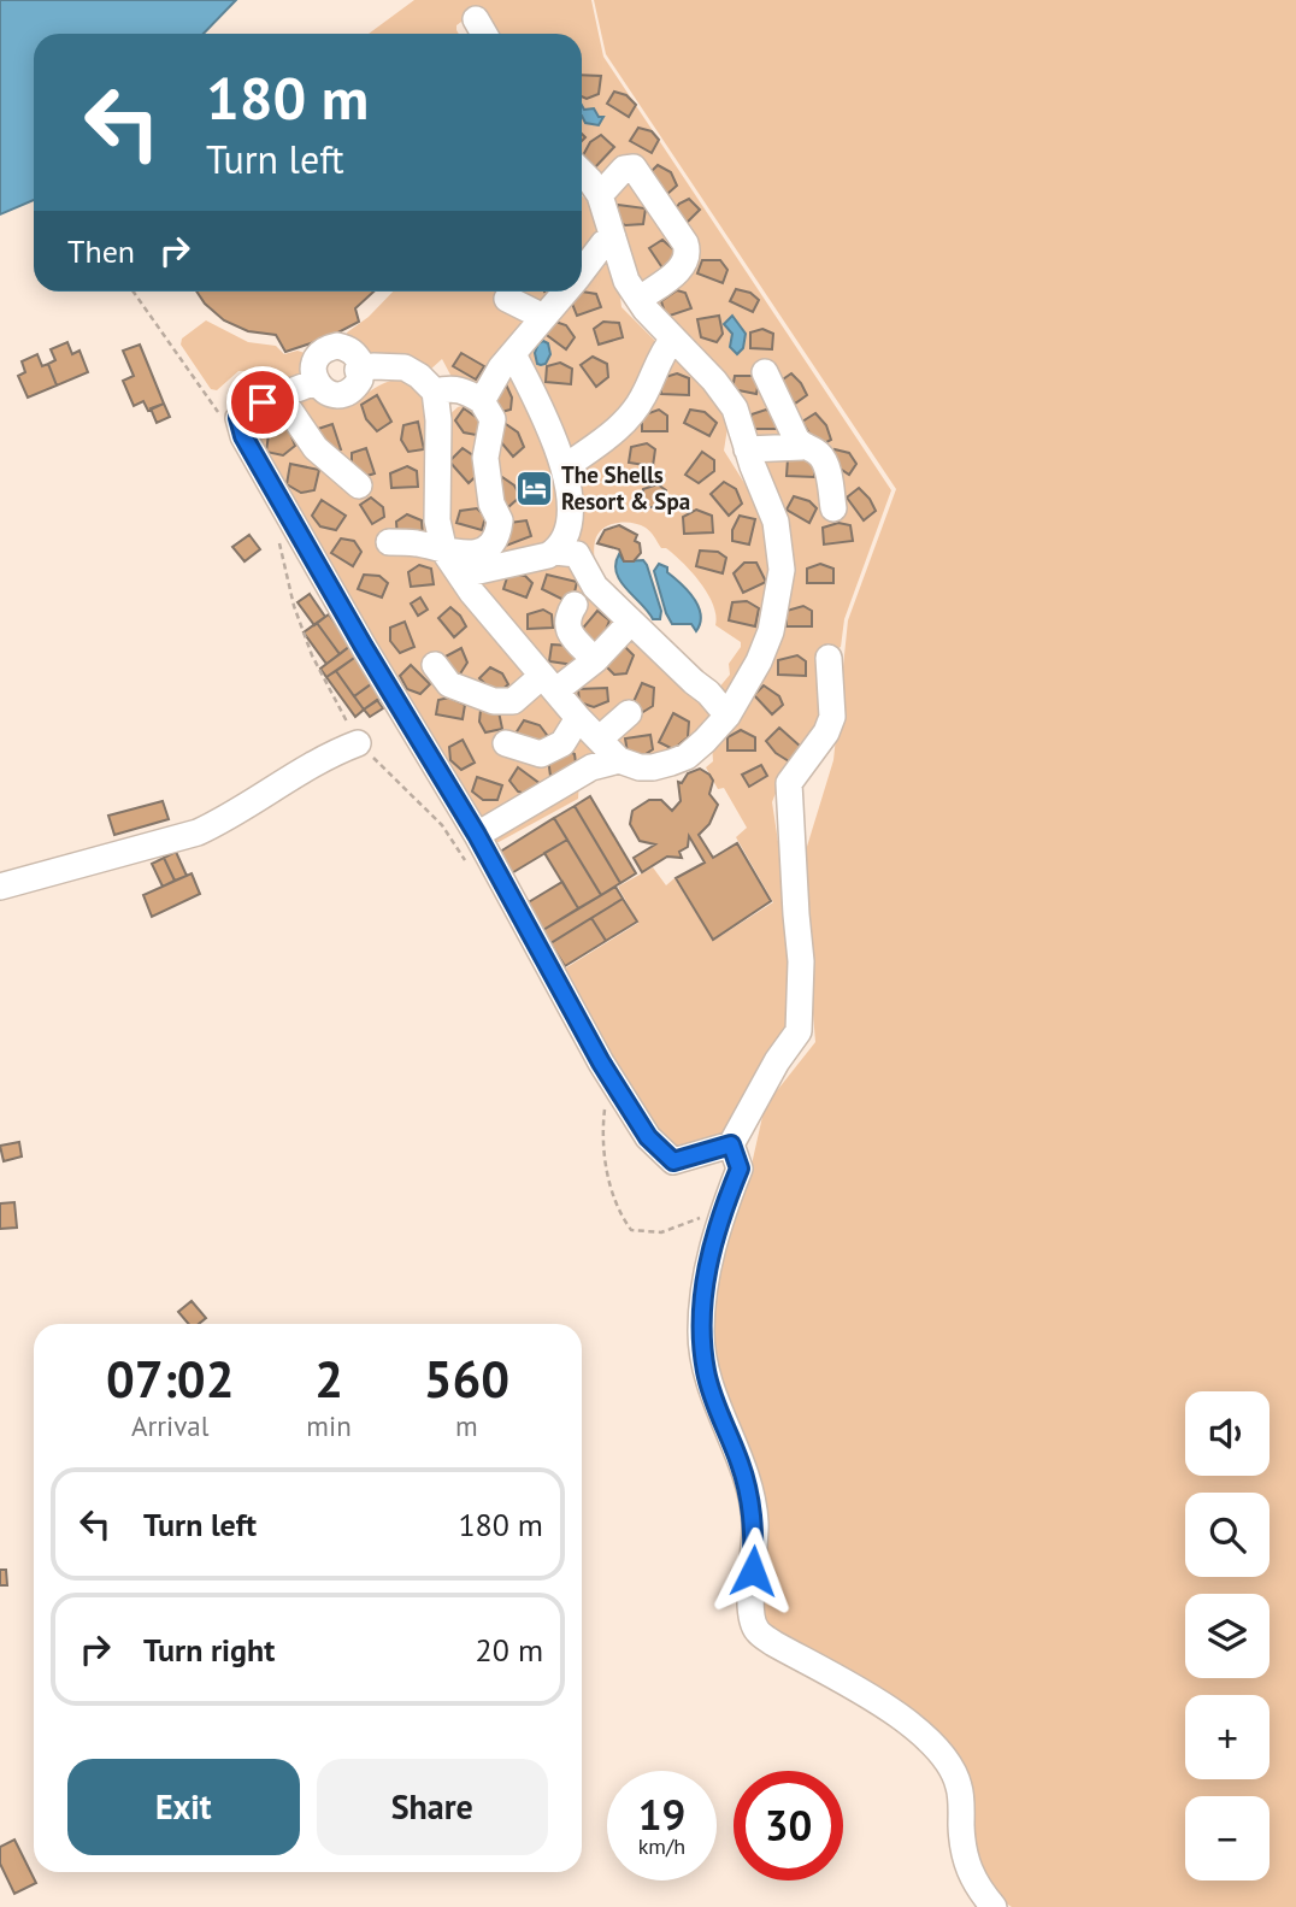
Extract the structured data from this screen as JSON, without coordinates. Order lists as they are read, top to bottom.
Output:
{
  "places": {
    "hotel": ["The Shells Resort & Spa"]
  },
  "page": {
    "turn": ["180 m", "Turn left"],
    "then": "Then",
    "eta": [
      "07:02",
      "Arrival",
      "2",
      "min",
      "560",
      "m"
    ],
    "map_buttons": ["+", "−"],
    "list": [
      {
        "name": "Turn left",
        "value": "180 m"
      },
      {
        "name": "Turn right",
        "value": "20 m"
      }
    ],
    "buttons": ["Exit", "Share"],
    "speed": "19 km/h",
    "limit": "30"
  }
}
